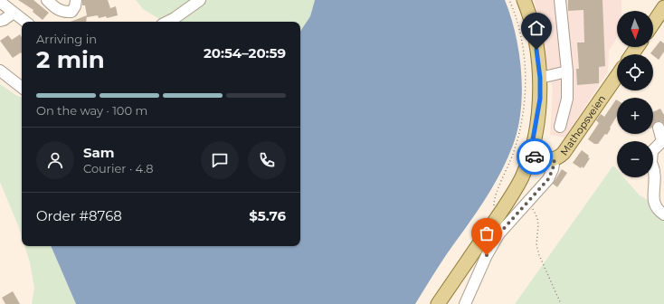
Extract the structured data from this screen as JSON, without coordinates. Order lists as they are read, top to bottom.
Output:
{
  "streets": {
    "main road": ["Mathopsveien"]
  },
  "north": "bottom",
  "page": {
    "map_buttons": ["+", "−"],
    "heading": ["2 min", "Arriving in", "20:54–20:59"],
    "panel": [
      "Sam",
      "Courier · 4.8",
      "Order #8768",
      "$5.76"
    ],
    "bar": "On the way · 100 m"
  }
}
